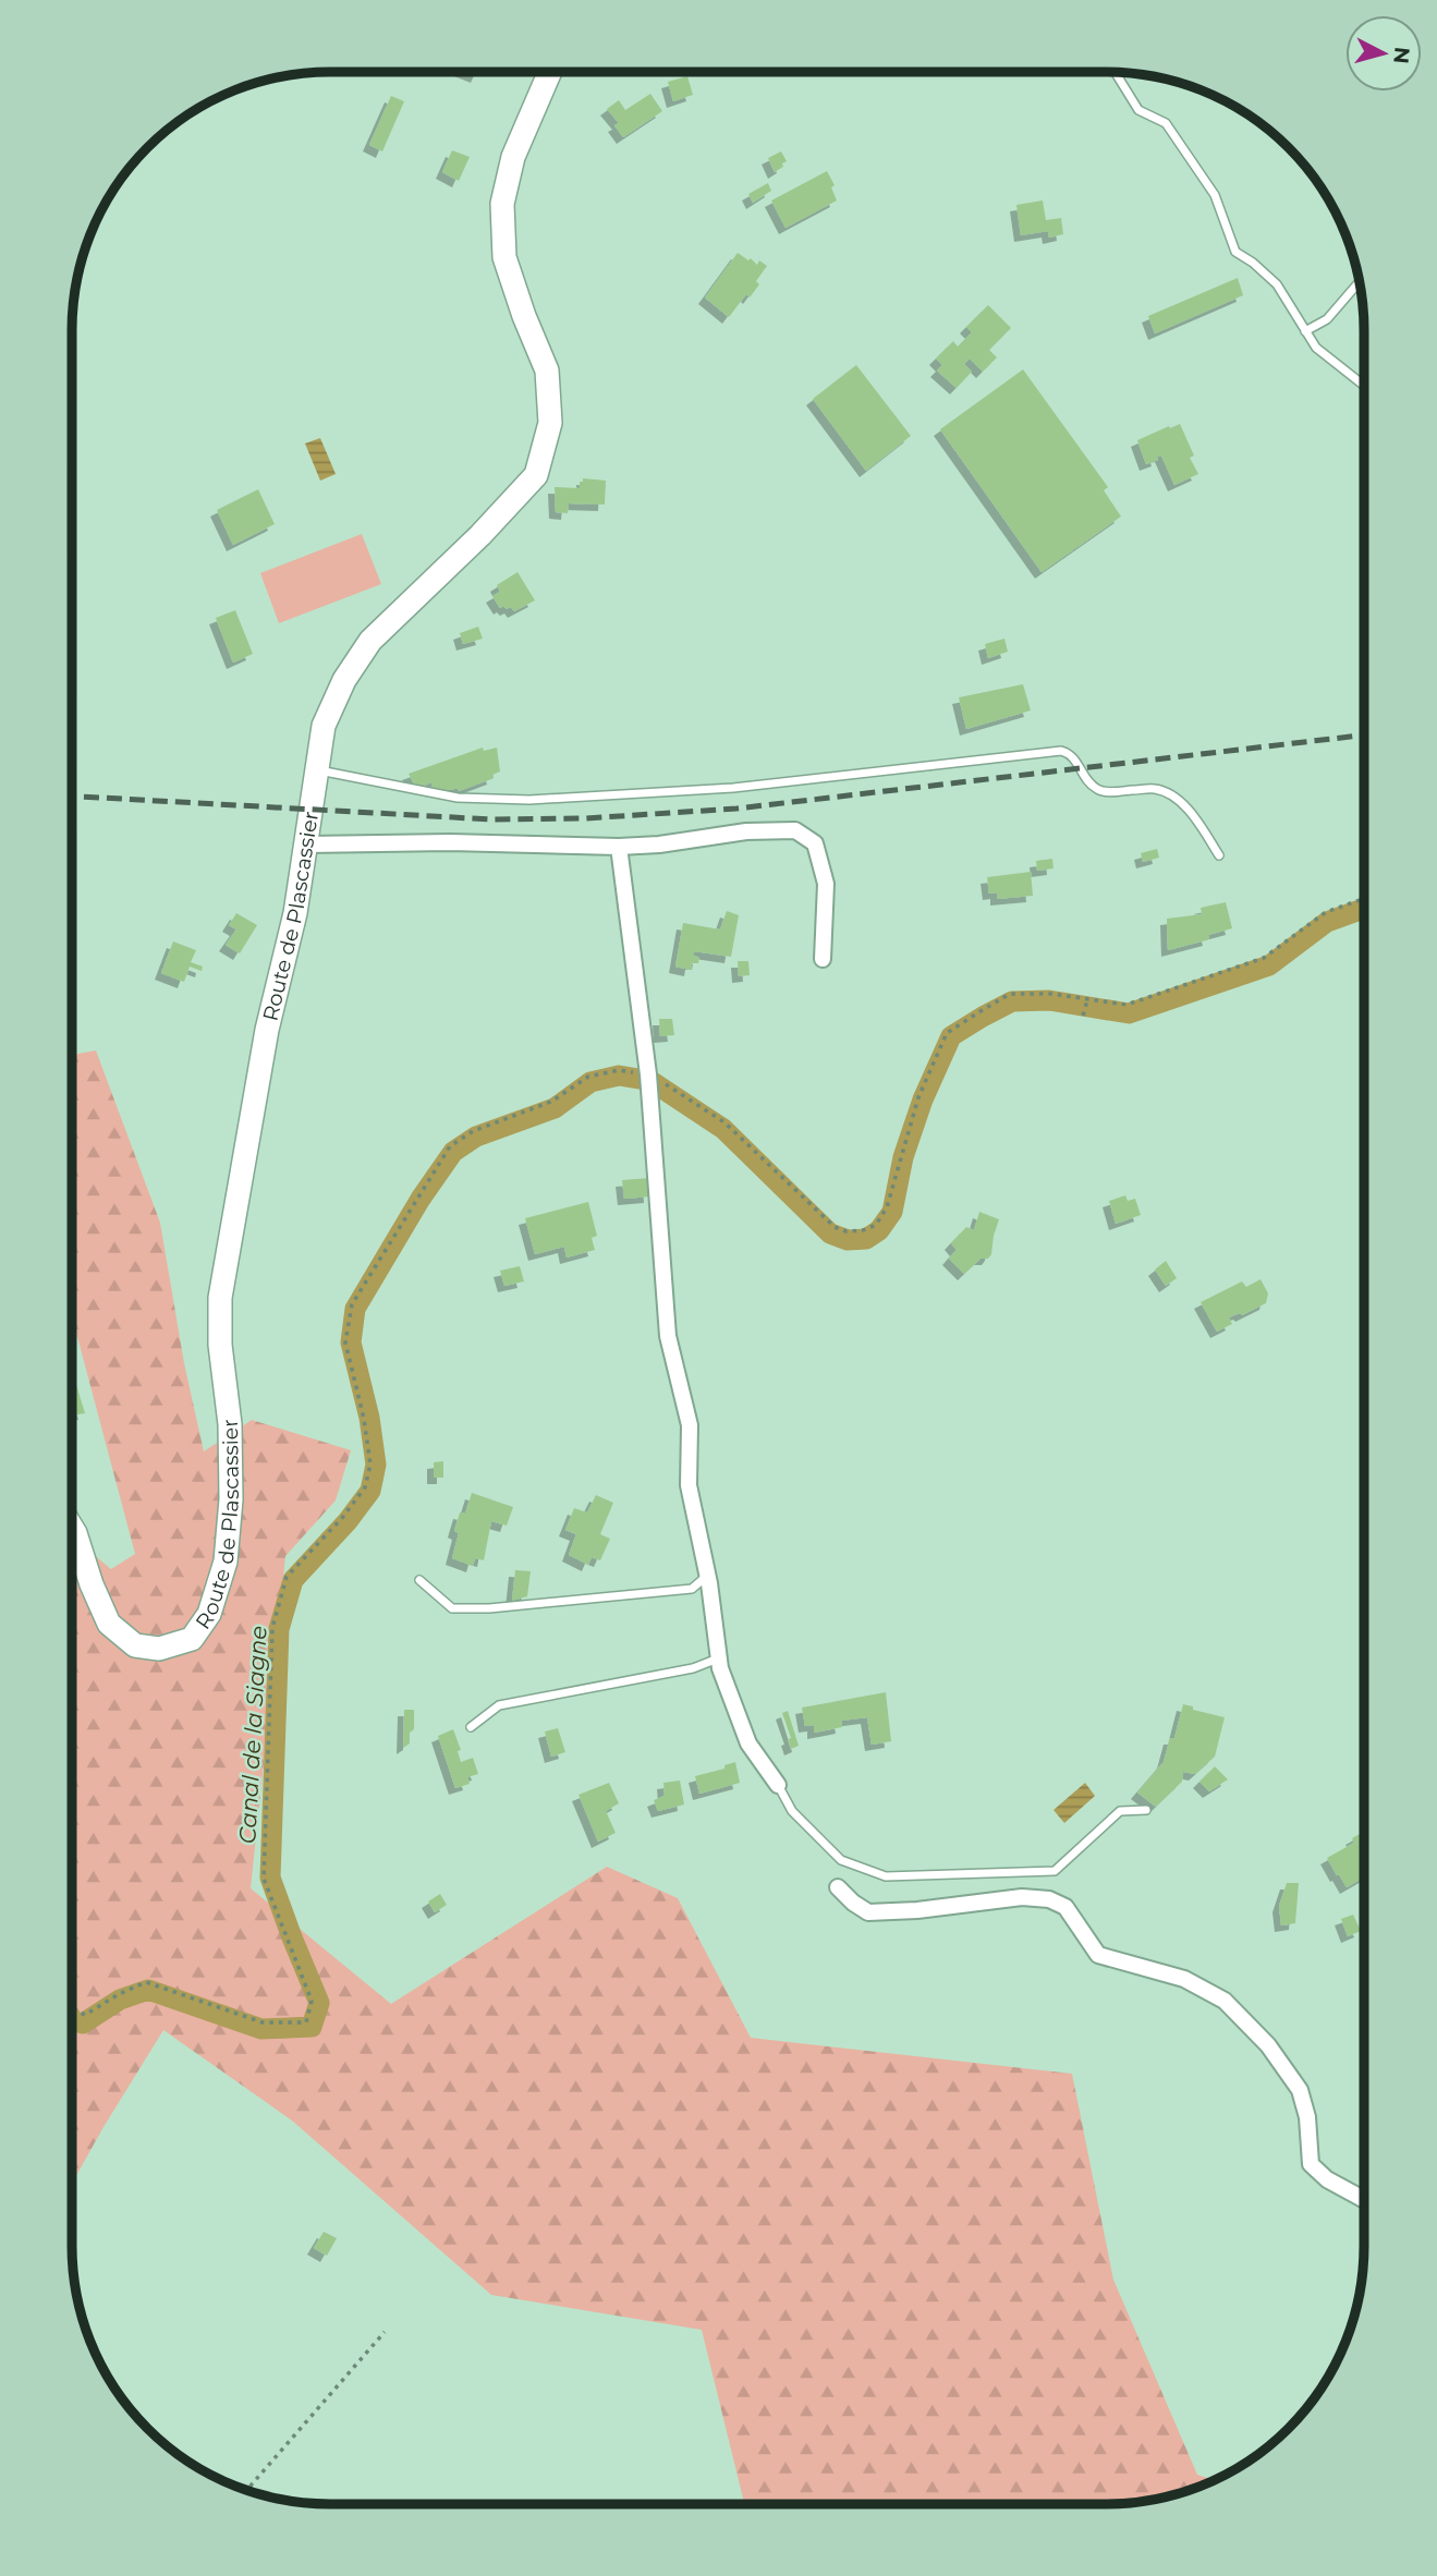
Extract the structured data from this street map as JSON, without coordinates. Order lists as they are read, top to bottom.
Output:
{
  "streets": {
    "street": ["Route de Plascassier"]
  },
  "water": ["Canal de la Siagne"],
  "north": "right"
}
